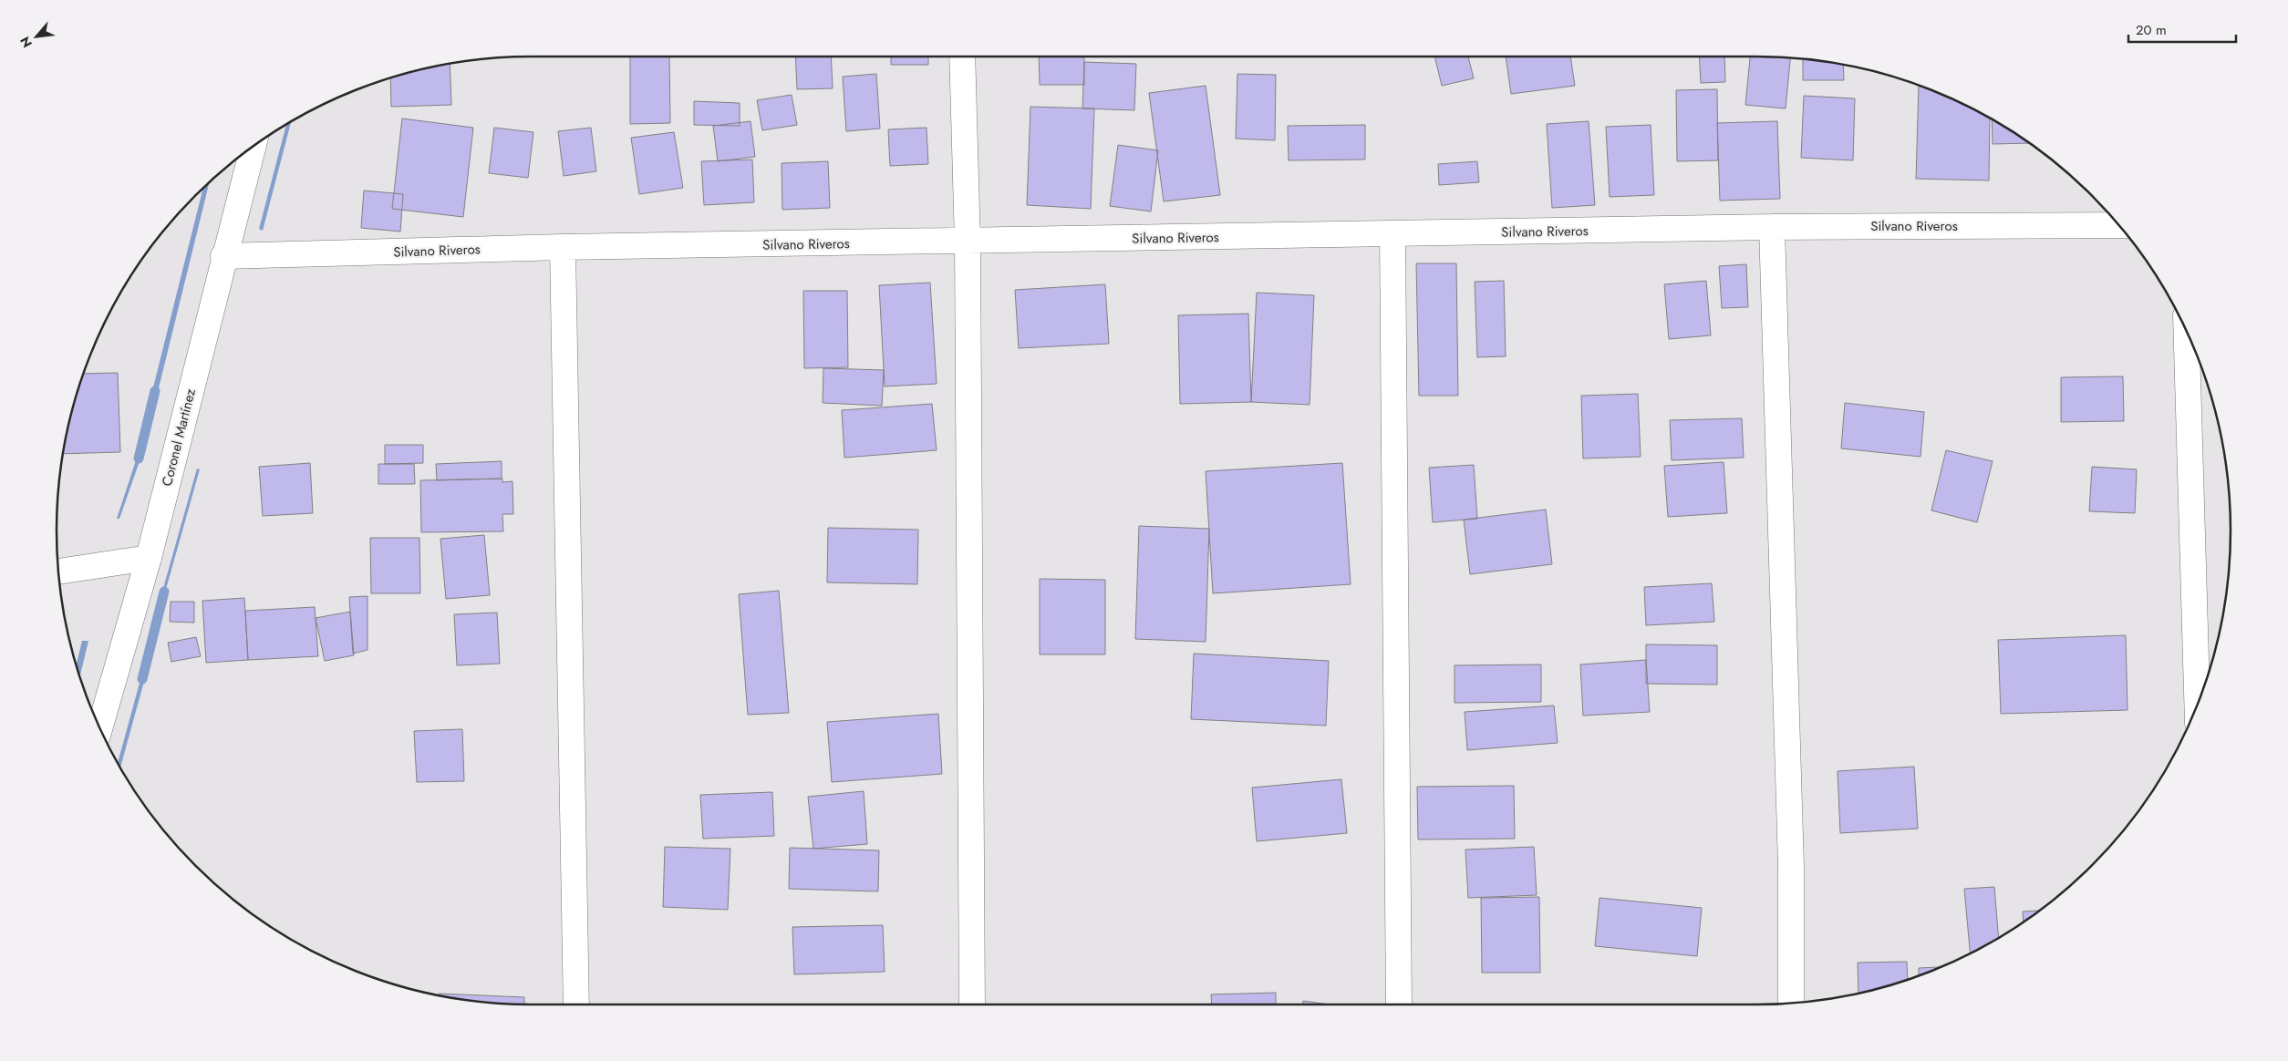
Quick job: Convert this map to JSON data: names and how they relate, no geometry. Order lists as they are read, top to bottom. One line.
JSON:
{"streets":{"street":["Silvano Riveros","Coronel Martínez"]},"crossings":[["Silvano Riveros","Coronel Martínez"]],"scale_bar":"20 m","north":"bottom left"}
